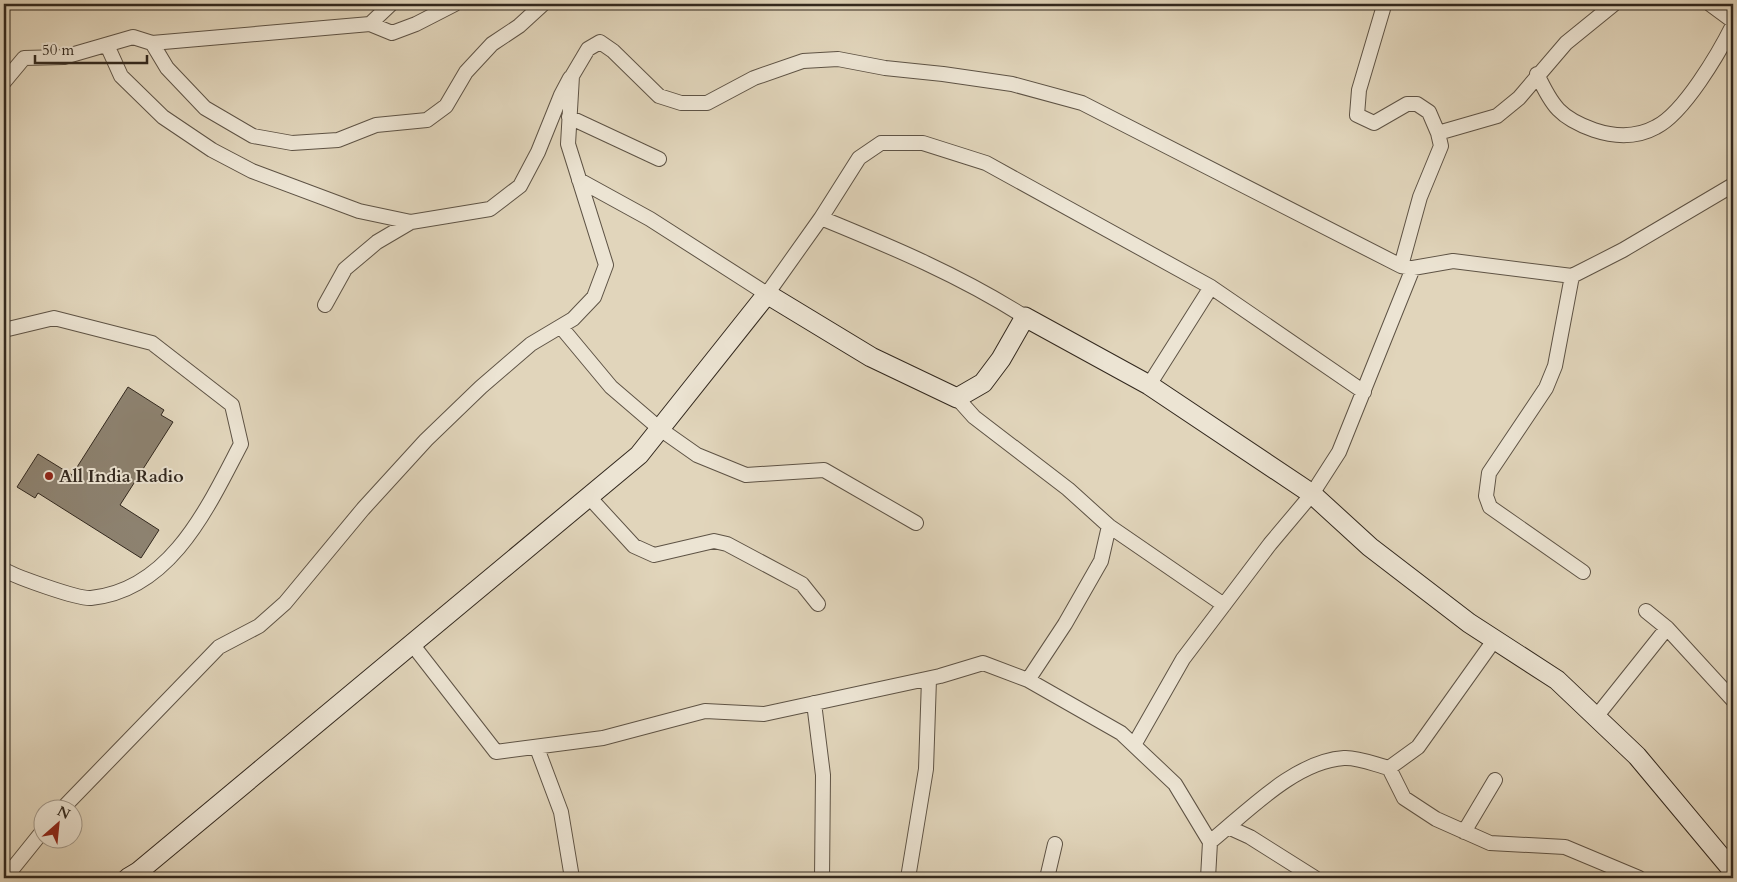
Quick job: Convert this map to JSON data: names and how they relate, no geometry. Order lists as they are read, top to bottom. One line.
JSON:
{"places":["All India Radio"],"scale_bar":"50 m","north":"top right"}
